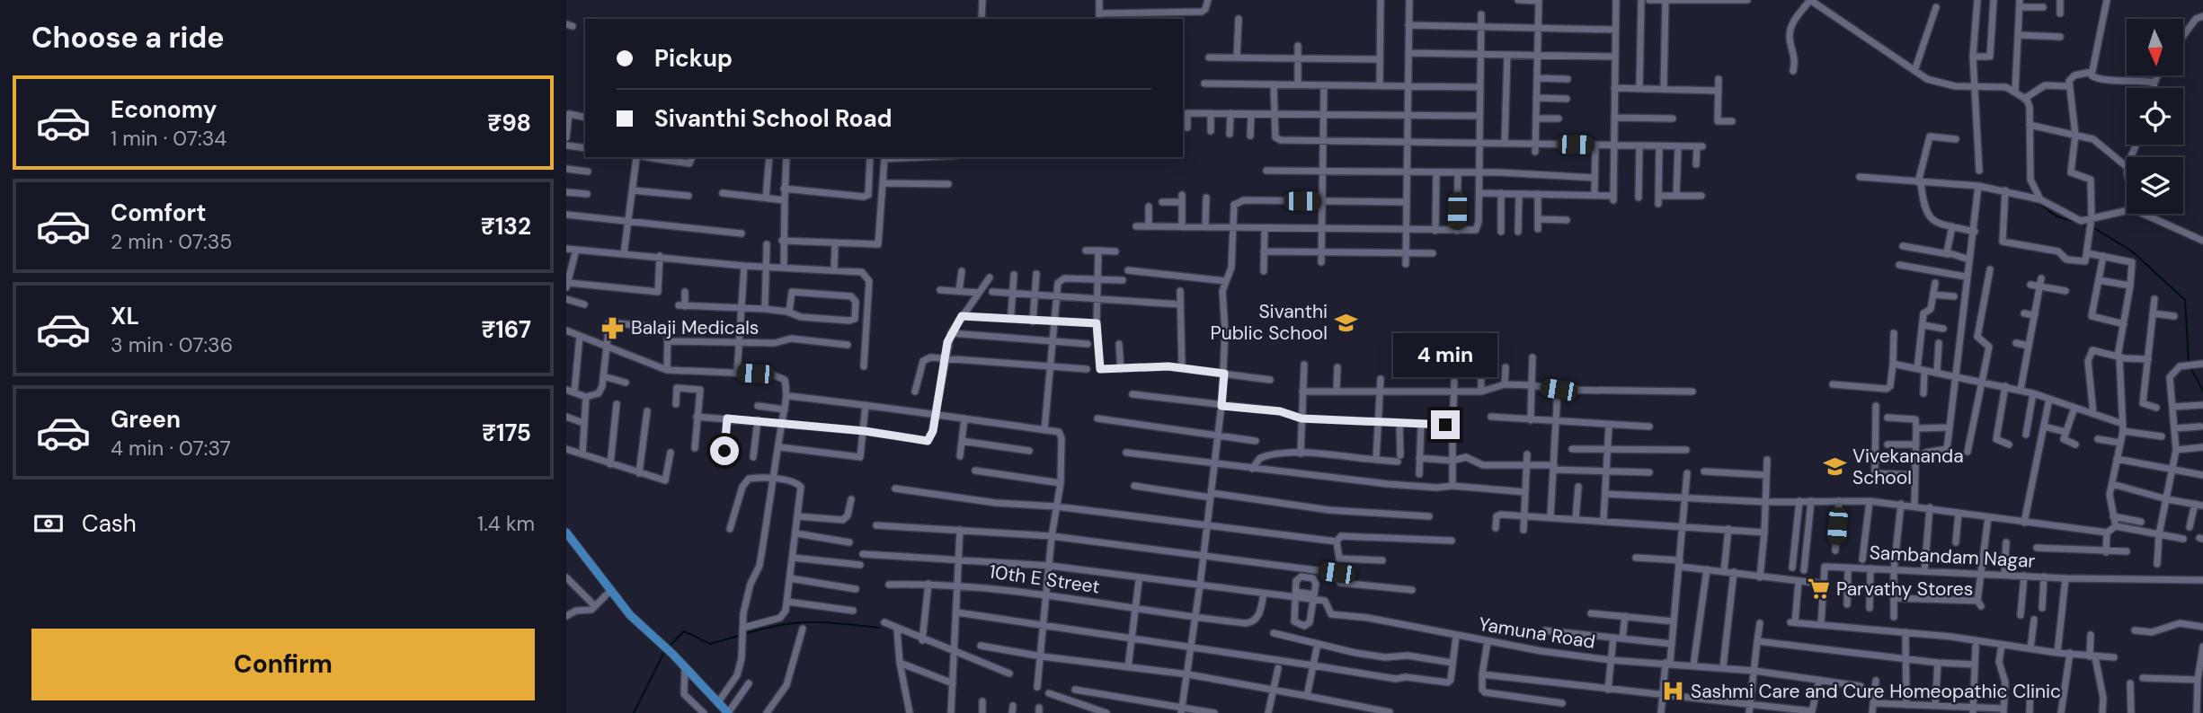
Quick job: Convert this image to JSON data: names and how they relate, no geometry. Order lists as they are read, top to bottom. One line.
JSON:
{"streets":{"street":["Sambandam Nagar","10th E Street","Yamuna Road"]},"places":{"school or university":["Sivanthi Public School","Vivekananda School"],"pharmacy":["Balaji Medicals"],"supermarket":["Parvathy Stores"],"hospital":["Sashmi Care and Cure Homeopathic Clinic"]},"north":"bottom","page":{"heading":"Choose a ride","banner":["Pickup","Sivanthi School Road"],"list":[{"name":"Economy","note":"1 min · 07:34","value":"₹98"},{"name":"Comfort","note":"2 min · 07:35","value":"₹132"},{"name":"XL","note":"3 min · 07:36","value":"₹167"},{"name":"Green","note":"4 min · 07:37","value":"₹175"}],"bubble":"4 min","pay":["Cash","1.4 km"],"buttons":"Confirm"}}
